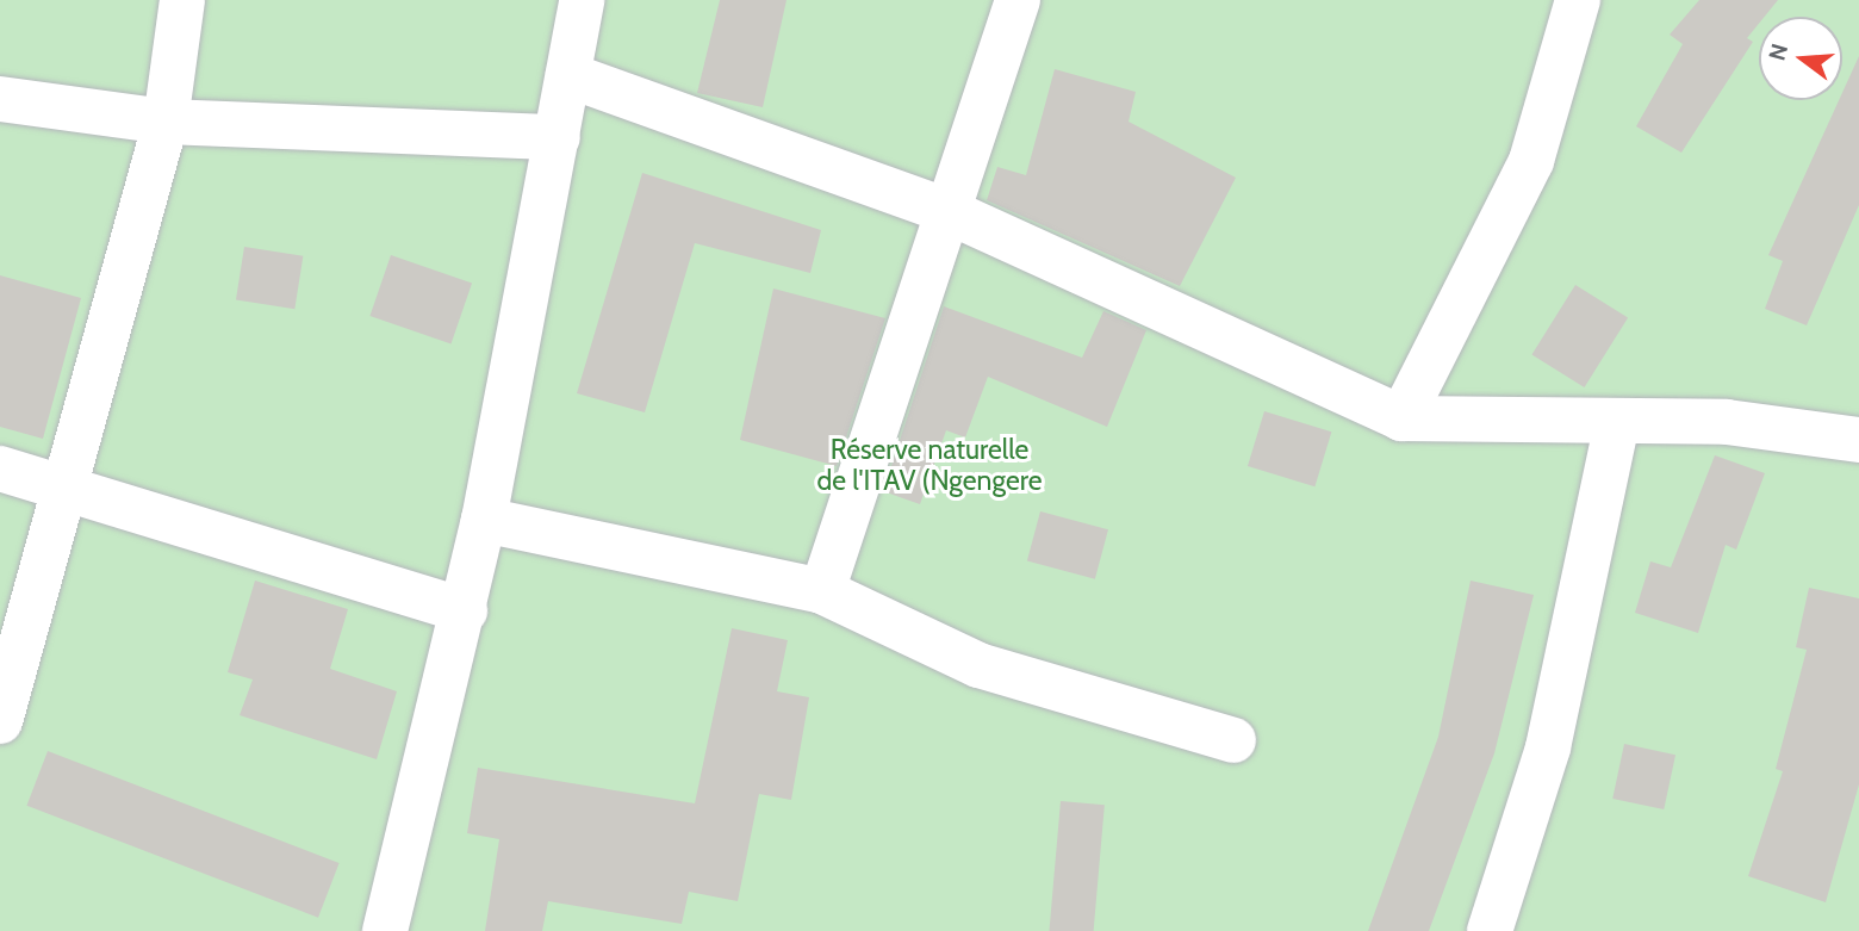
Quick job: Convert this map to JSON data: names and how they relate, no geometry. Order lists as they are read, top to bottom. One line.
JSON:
{"parks":["Réserve naturelle de l'ITAV (Ngengere"],"north":"left"}
